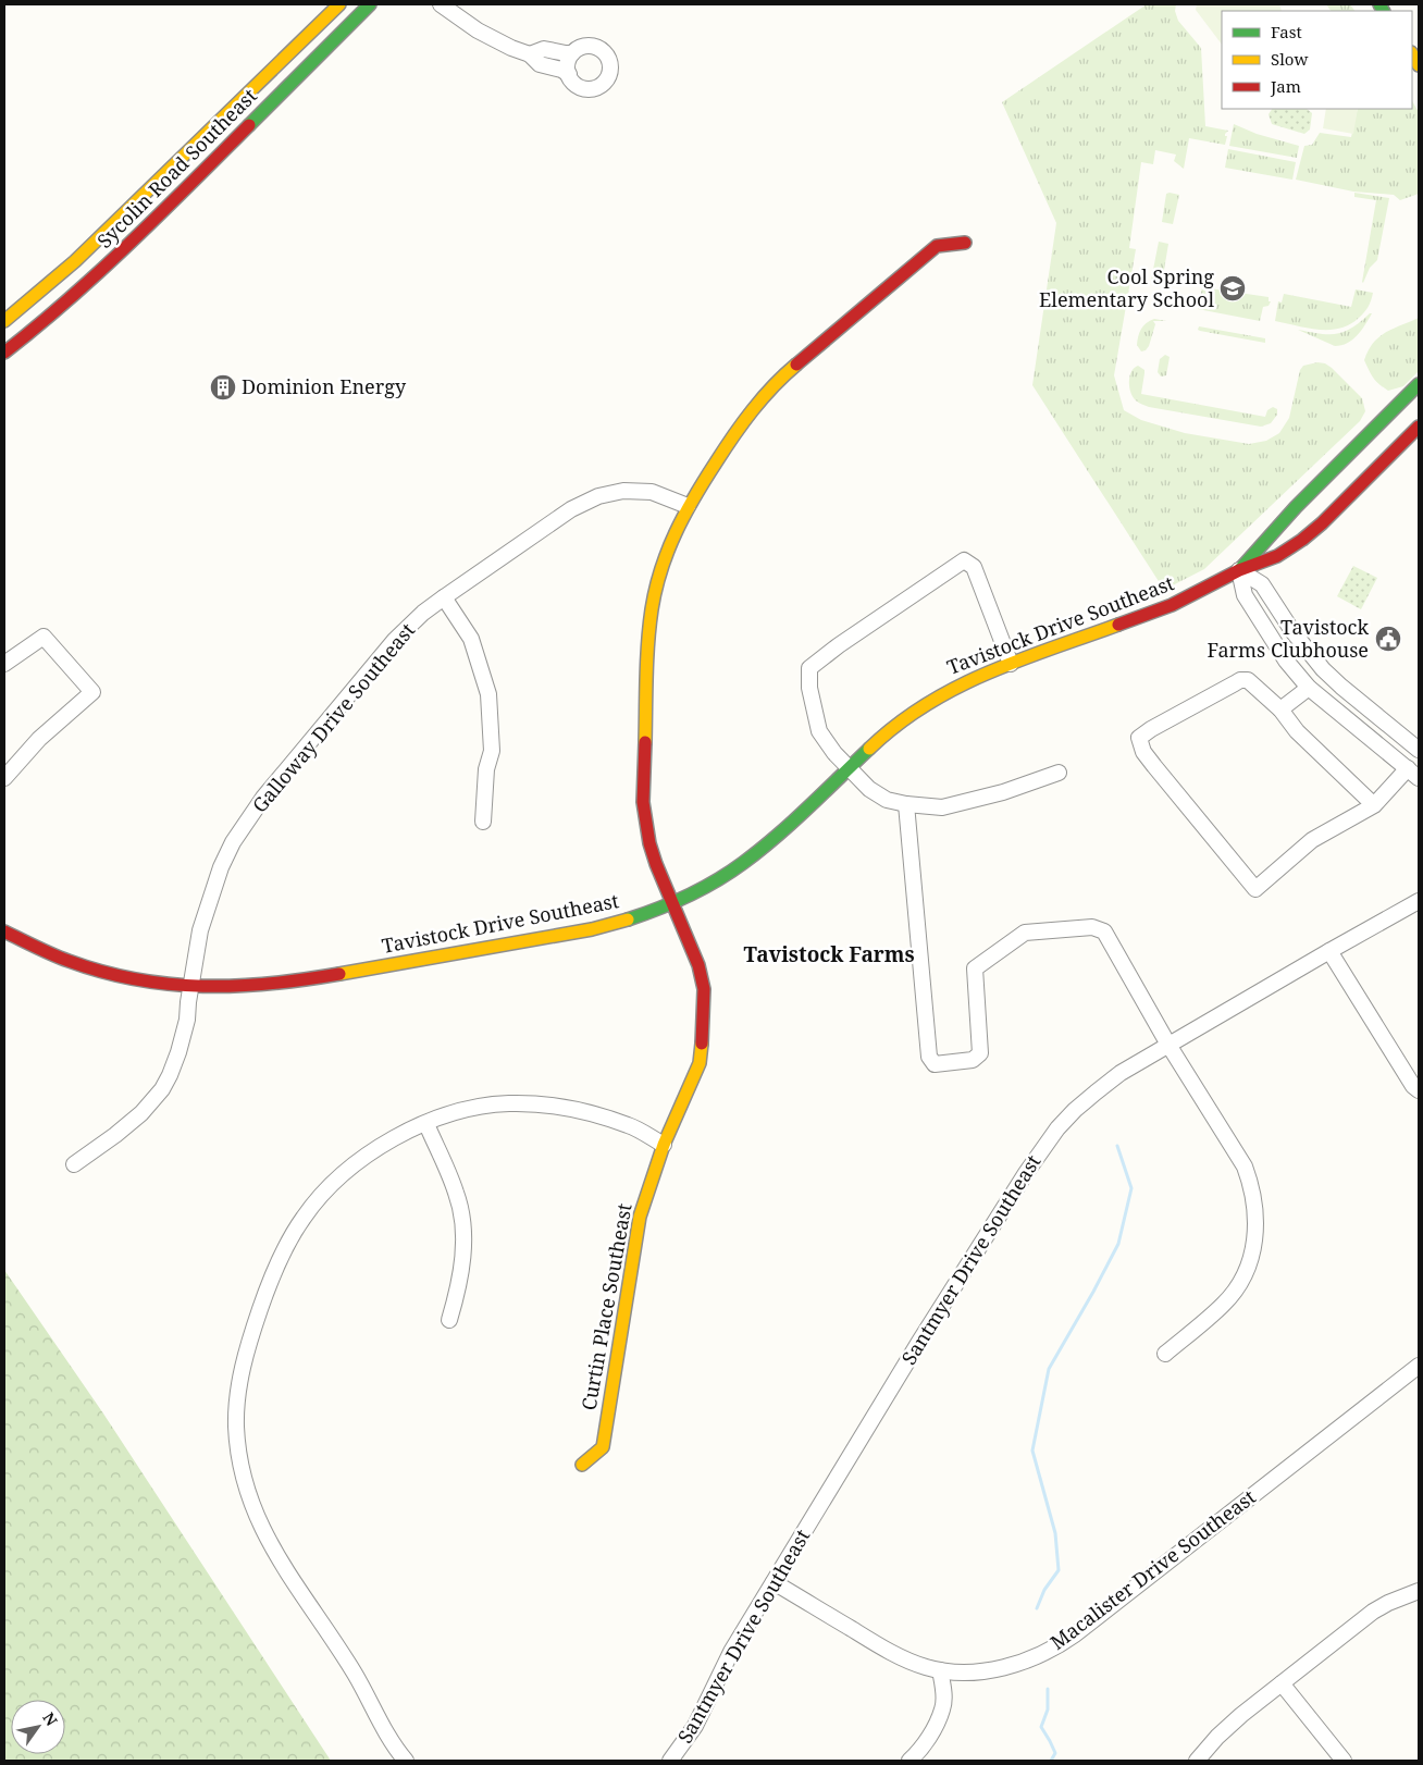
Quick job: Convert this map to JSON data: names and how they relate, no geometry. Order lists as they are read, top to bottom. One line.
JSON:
{"streets":{"street":["Sycolin Road Southeast","Tavistock Drive Southeast","Galloway Drive Southeast","Santmyer Drive Southeast","Curtin Place Southeast","Macalister Drive Southeast"]},"crossings":[["Tavistock Drive Southeast","Galloway Drive Southeast"],["Tavistock Drive Southeast","Curtin Place Southeast"],["Galloway Drive Southeast","Curtin Place Southeast"],["Santmyer Drive Southeast","Macalister Drive Southeast"]],"districts":["Tavistock Farms"],"places":{"school or university":["Cool Spring Elementary School"],"building":["Dominion Energy"],"public building":["Tavistock Farms Clubhouse"]},"legend":["Fast","Slow","Jam"],"north":"top right"}
